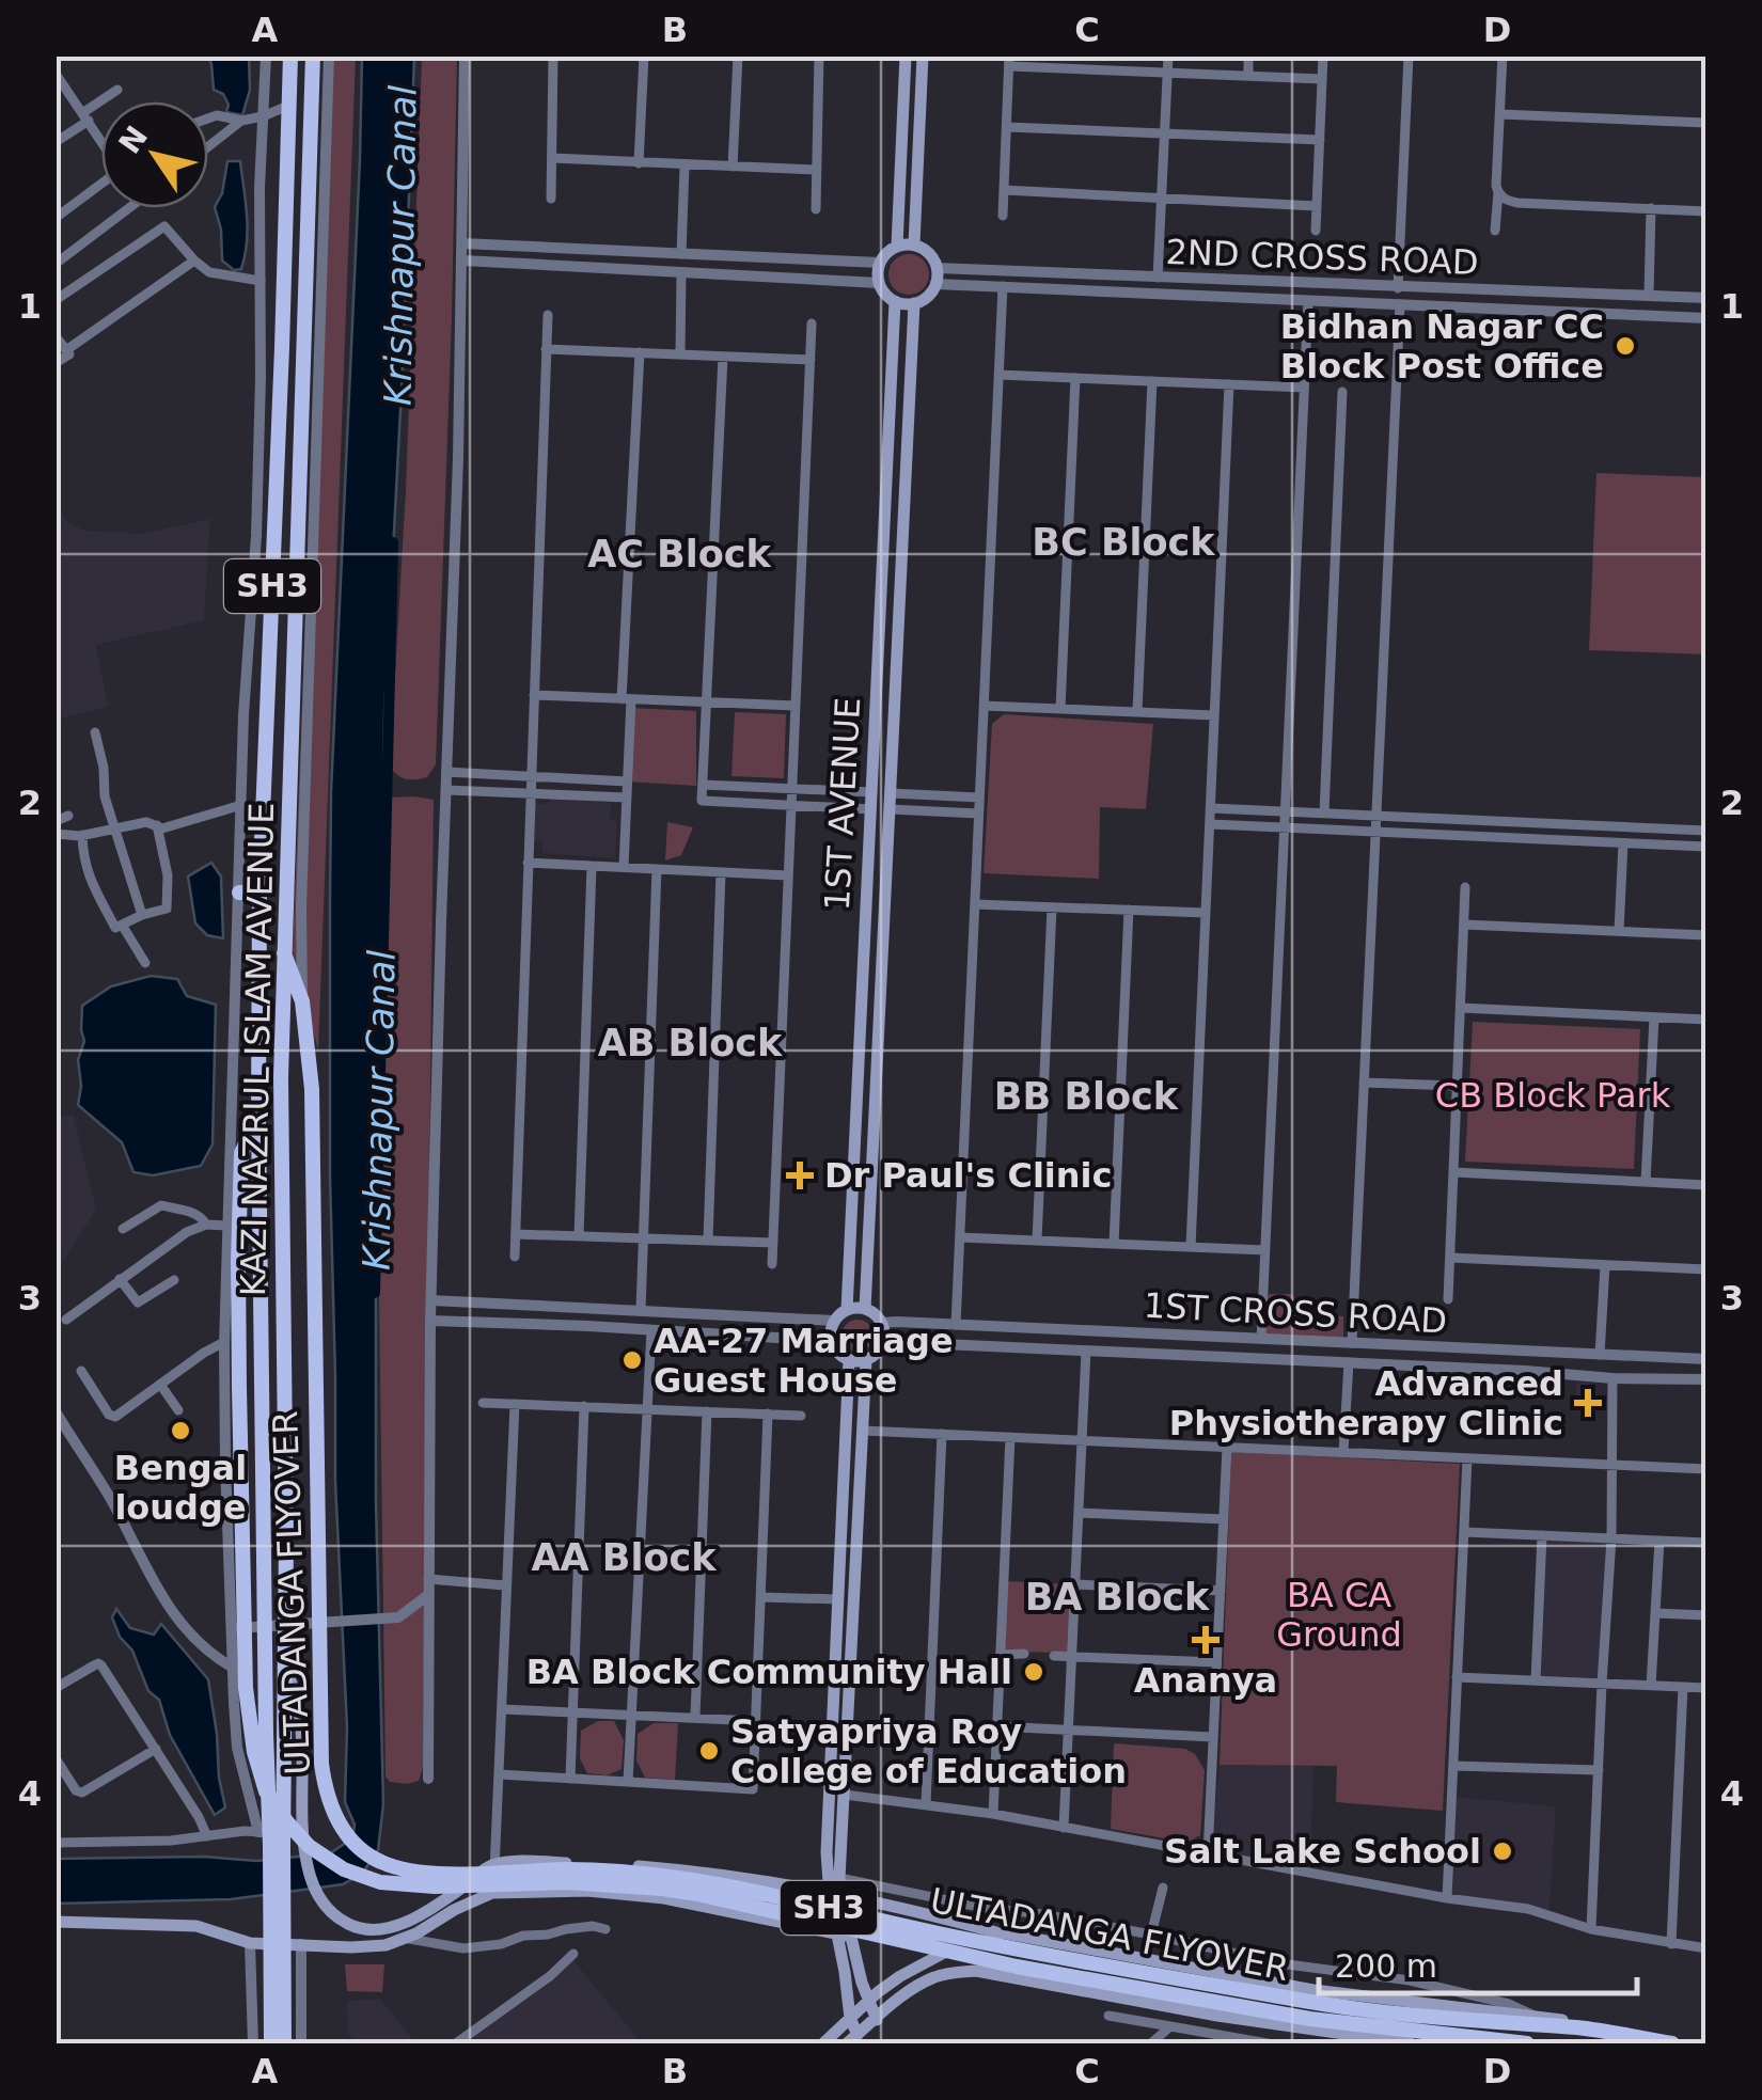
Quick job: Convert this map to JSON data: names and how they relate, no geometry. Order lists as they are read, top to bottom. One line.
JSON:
{"streets":{"main road":["SH3","1ST AVENUE","KAZI NAZRUL ISLAM AVENUE","ULTADANGA FLYOVER"],"street":["2ND CROSS ROAD","1ST CROSS ROAD"]},"crossings":[["2ND CROSS ROAD","1ST AVENUE"],["SH3","ULTADANGA FLYOVER"],["1ST AVENUE","1ST CROSS ROAD"],["KAZI NAZRUL ISLAM AVENUE","ULTADANGA FLYOVER"]],"districts":["BC Block","AC Block","AB Block","BB Block","AA Block","BA Block"],"water":["Krishnapur Canal"],"parks":["CB Block Park","BA CA Ground"],"places":{"other":["Bidhan Nagar CC Block Post Office","AA-27 Marriage Guest House","Bengal loudge","BA Block Community Hall","Satyapriya Roy College of Education","Salt Lake School"],"health":["Dr Paul's Clinic","Advanced Physiotherapy Clinic","Ananya"]},"scale_bar":"200 m","north":"top left","grid":{"columns":["A","B","C","D"],"rows":["1","2","3","4"]}}
